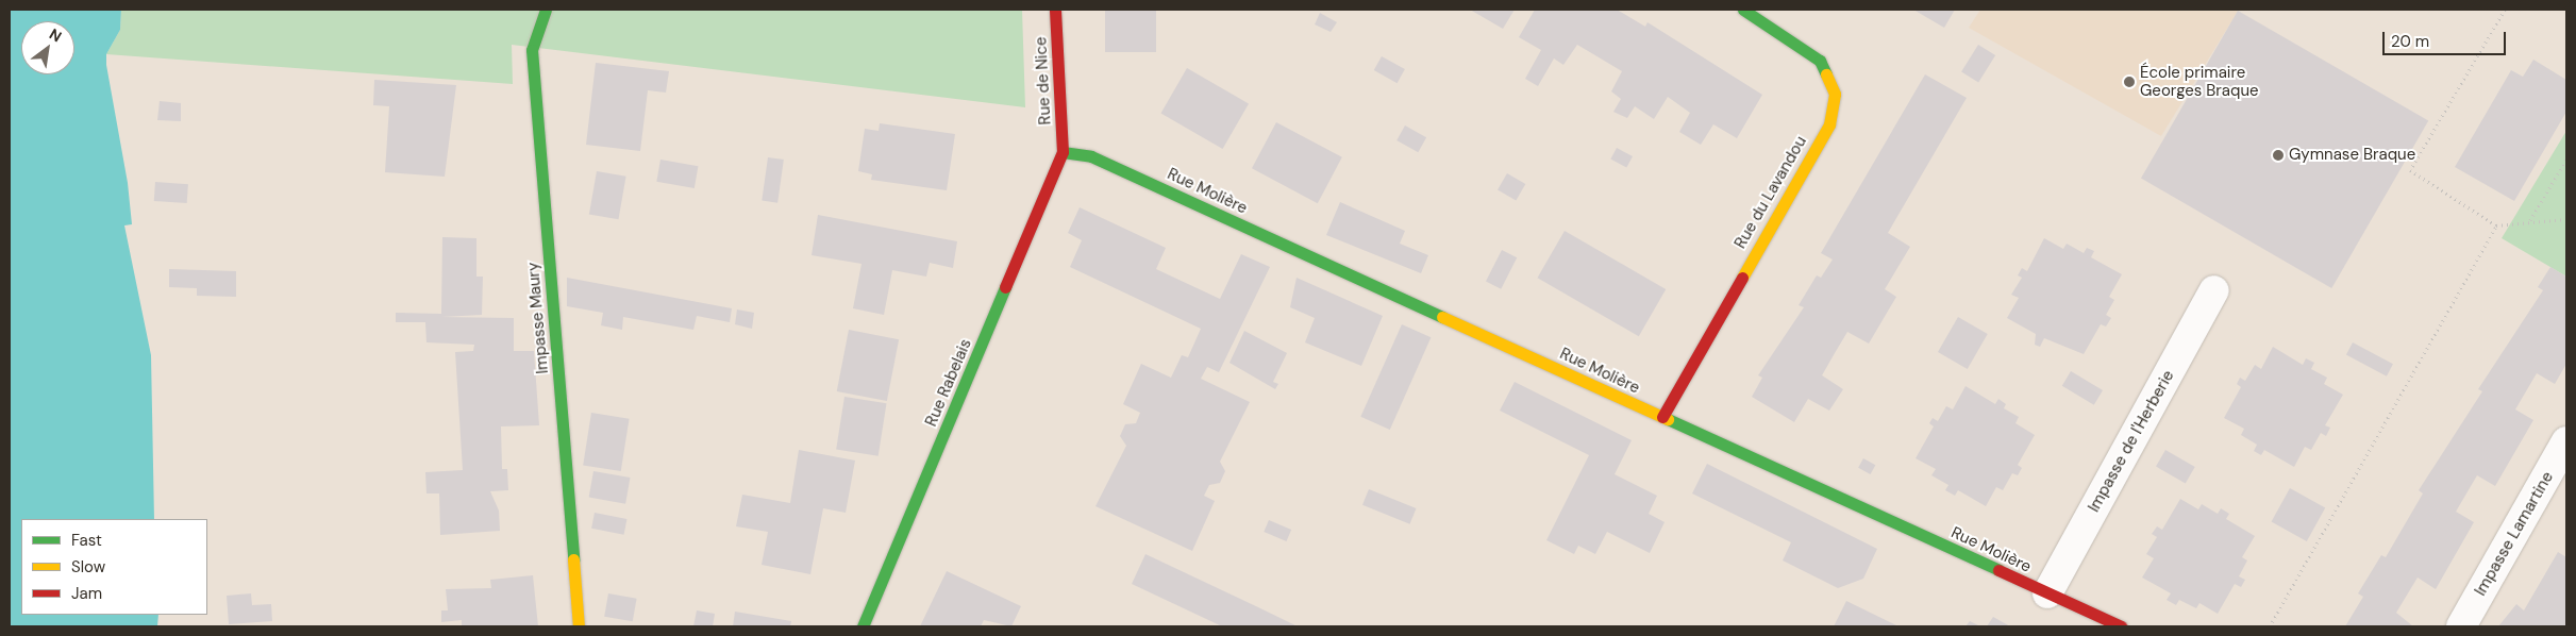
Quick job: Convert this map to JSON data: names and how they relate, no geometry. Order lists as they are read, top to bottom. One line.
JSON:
{"streets":{"street":["Rue de Nice","Rue Molière","Rue du Lavandou","Impasse Maury","Rue Rabelais","Impasse de l'Herberie","Impasse Lamartine"]},"crossings":[["Rue de Nice","Rue Molière"],["Rue de Nice","Rue Rabelais"],["Rue Molière","Rue du Lavandou"],["Rue Molière","Rue Rabelais"],["Rue Molière","Impasse de l'Herberie"]],"places":["École primaire Georges Braque","Gymnase Braque"],"legend":["Fast","Slow","Jam"],"scale_bar":"20 m","north":"top right"}
